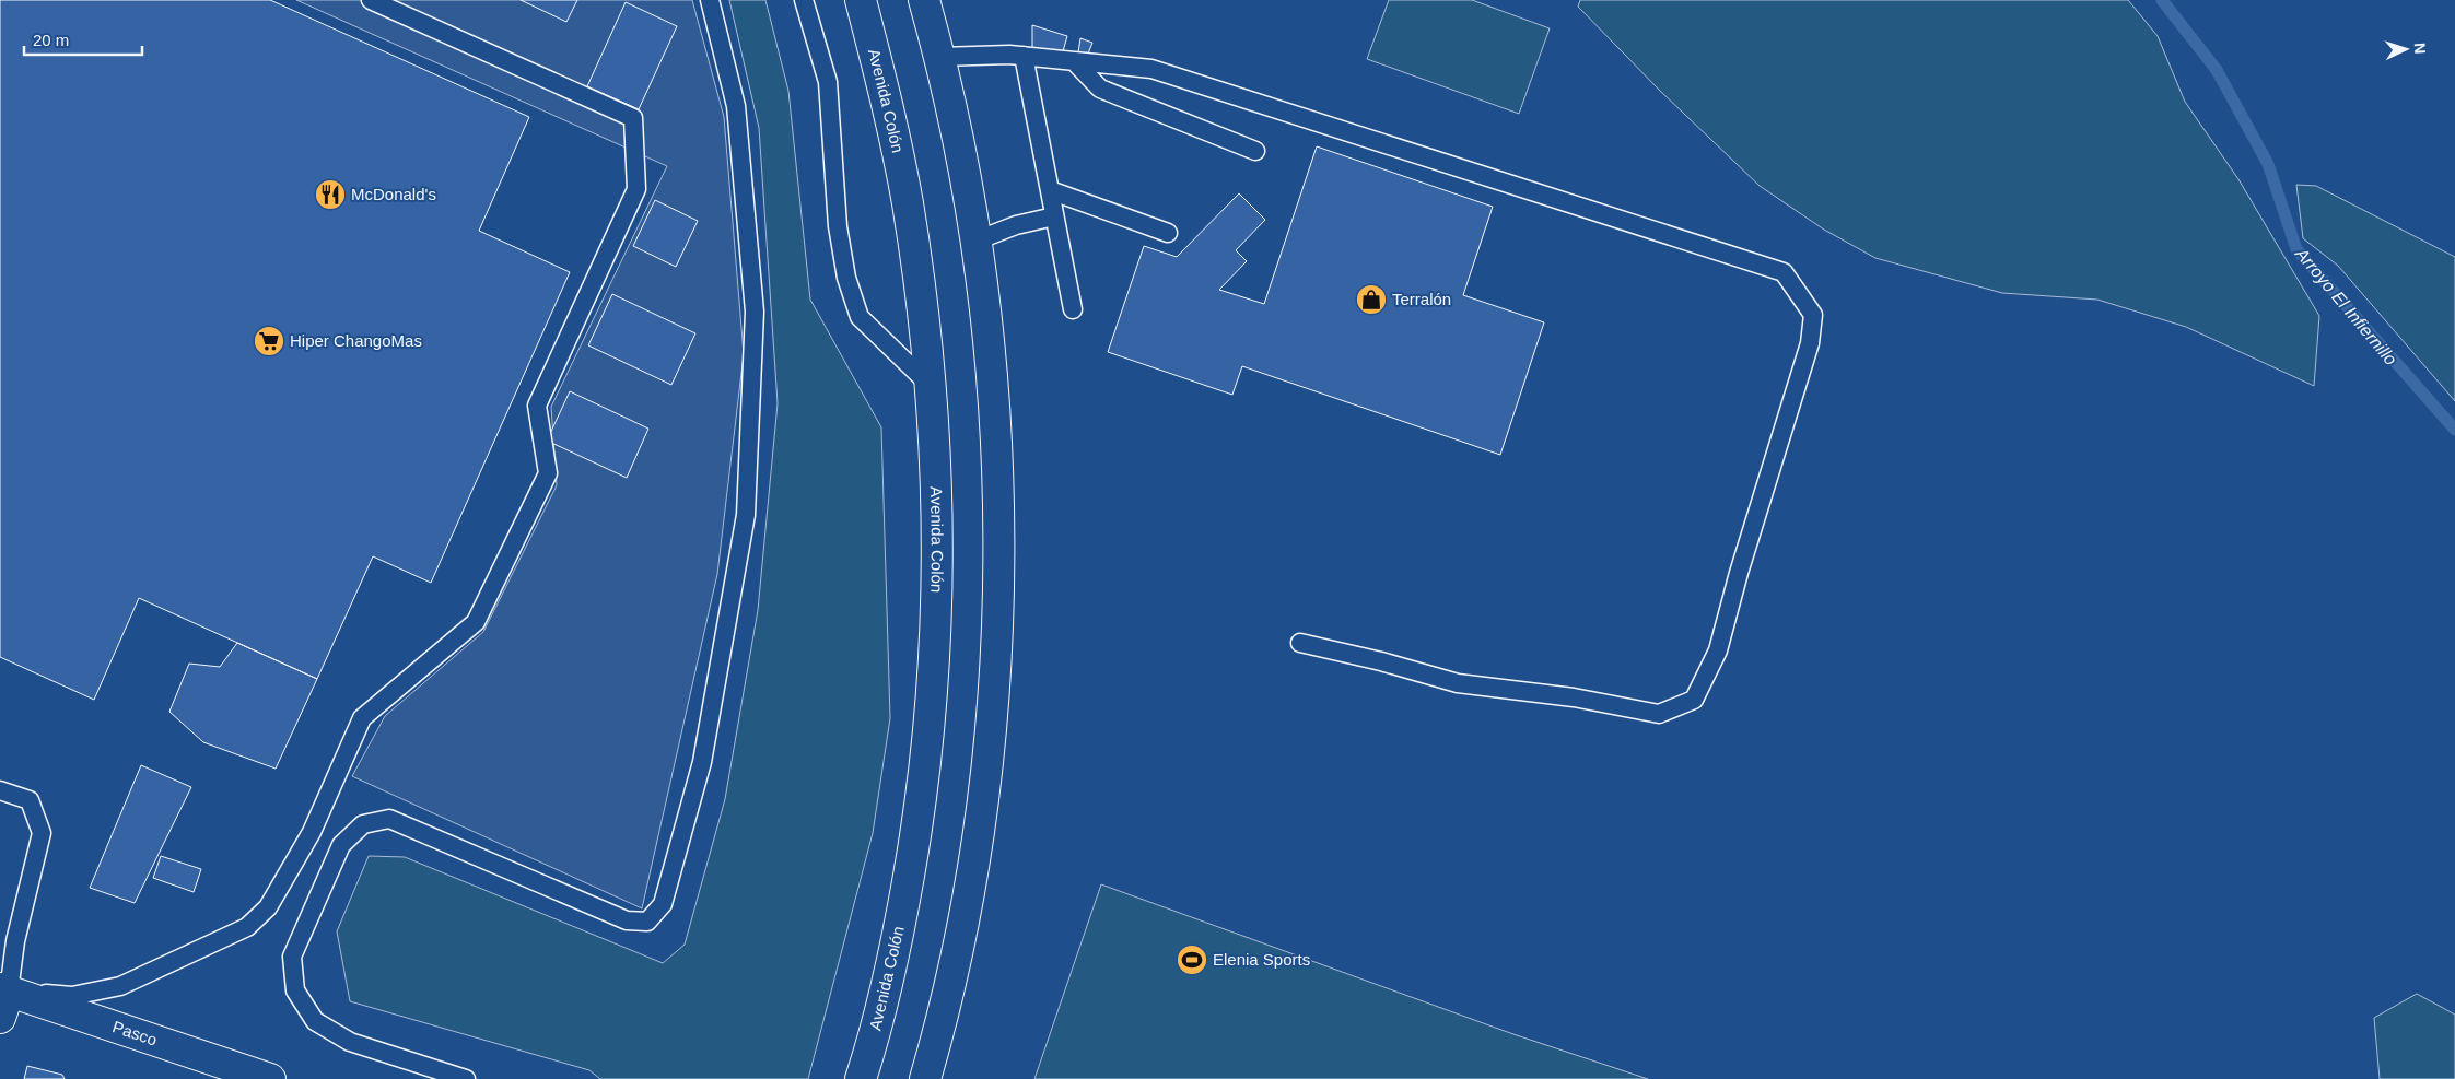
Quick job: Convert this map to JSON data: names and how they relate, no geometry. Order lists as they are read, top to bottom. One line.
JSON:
{"streets":{"main road":["Avenida Colón","Pasco"]},"water":["Arroyo El Infiernillo"],"places":{"restaurant":["McDonald's"],"shop":["Terralón"],"supermarket":["Hiper ChangoMas"],"sports":["Elenia Sports"]},"scale_bar":"20 m","north":"right"}
